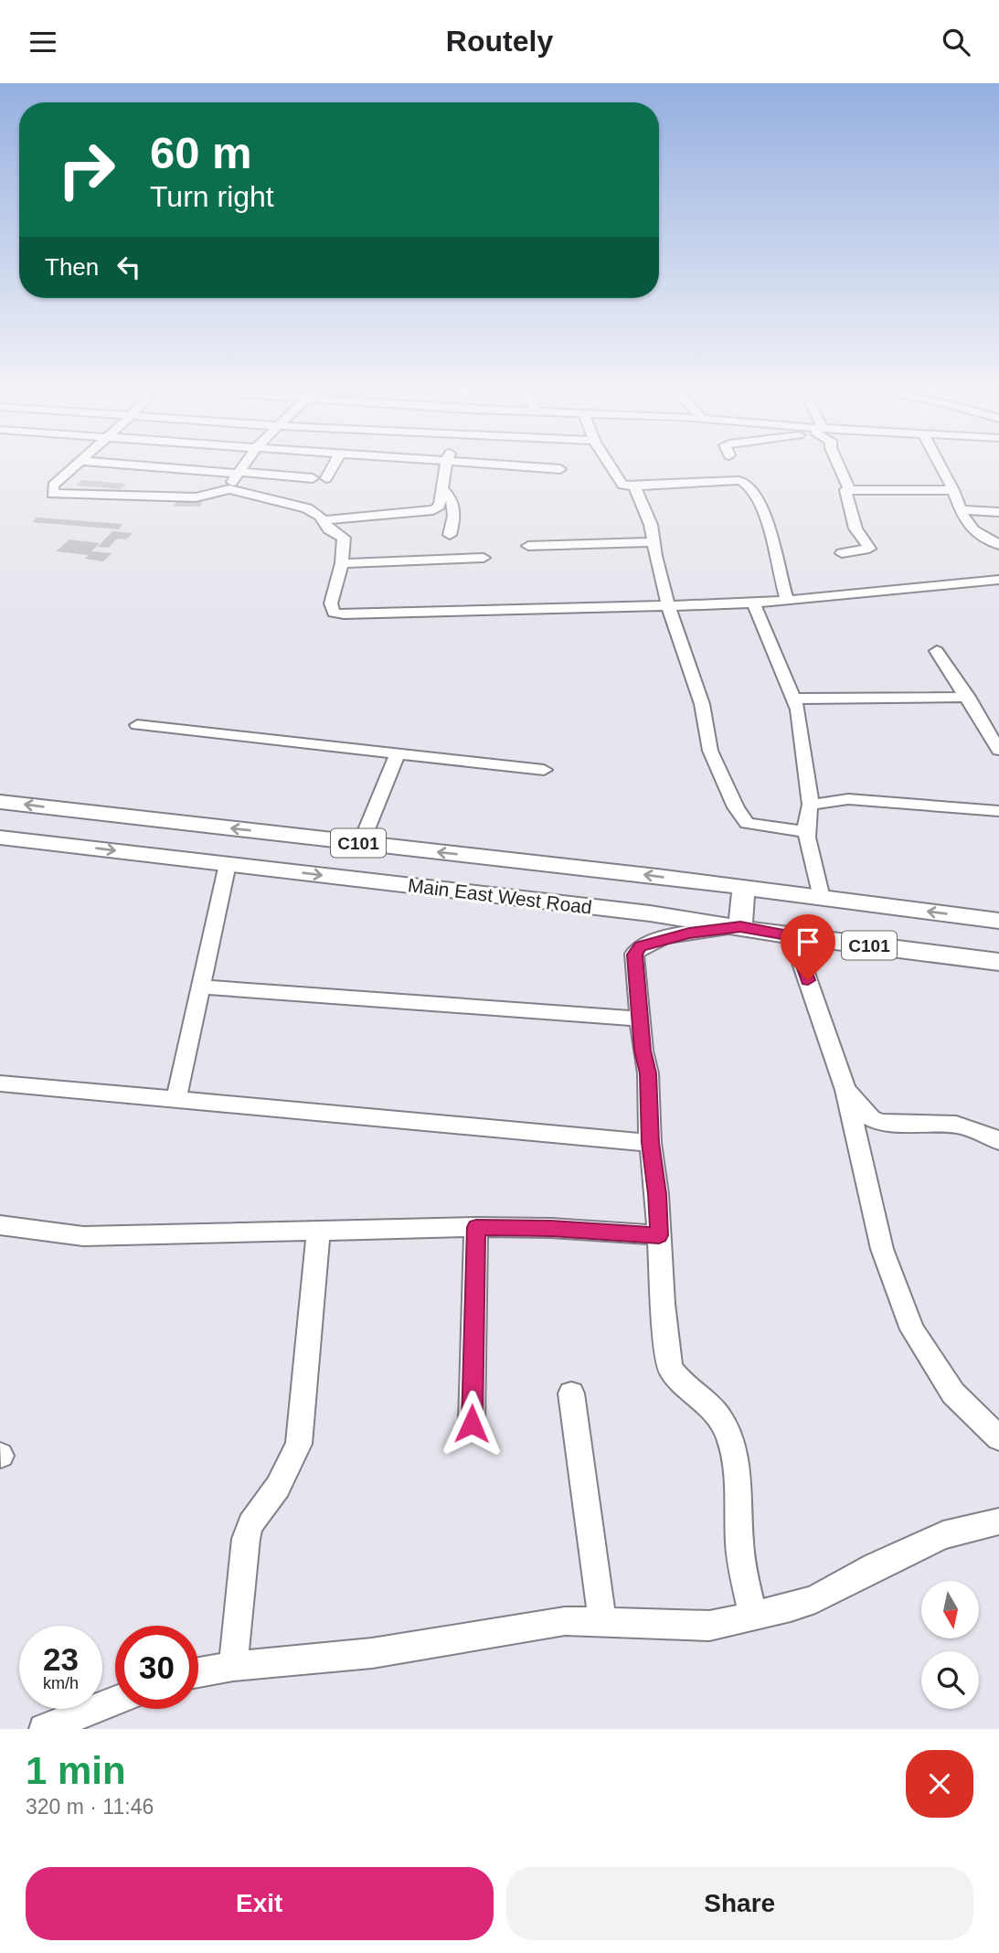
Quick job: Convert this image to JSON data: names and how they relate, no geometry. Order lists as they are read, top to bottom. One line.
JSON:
{"streets":{"main road":["C101","Main East West Road"]},"north":"bottom","page":{"header":"Routely","turn":["60 m","Turn right"],"then":"Then","speed":"23 km/h","limit":"30","heading":["1 min","320 m · 11:46"],"buttons":["Exit","Share"]}}
